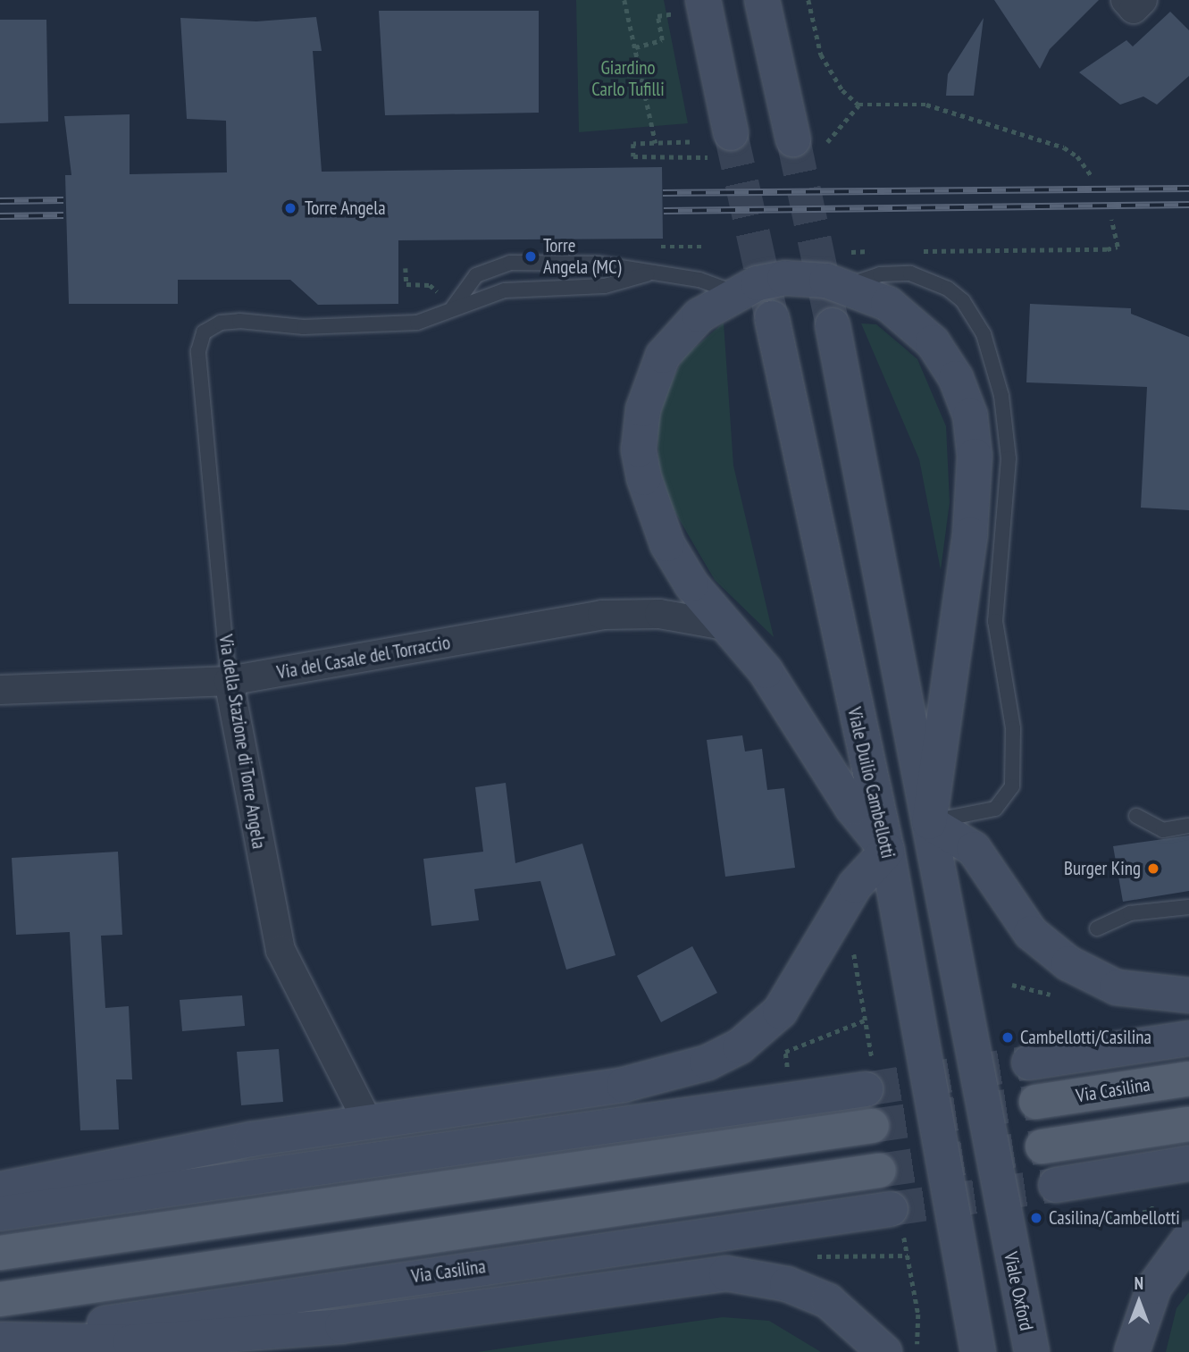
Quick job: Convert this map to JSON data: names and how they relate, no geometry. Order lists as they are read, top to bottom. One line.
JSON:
{"streets":{"main road":["Viale Duilio Cambellotti","Via Casilina","Viale Oxford"],"street":["Via del Casale del Torraccio","Via della Stazione di Torre Angela"]},"crossings":[["Via del Casale del Torraccio","Via della Stazione di Torre Angela"]],"parks":["Giardino Carlo Tufilli"],"places":["Torre Angela","Torre Angela (MC)","Burger King","Cambellotti/Casilina","Casilina/Cambellotti"],"north":"top"}
